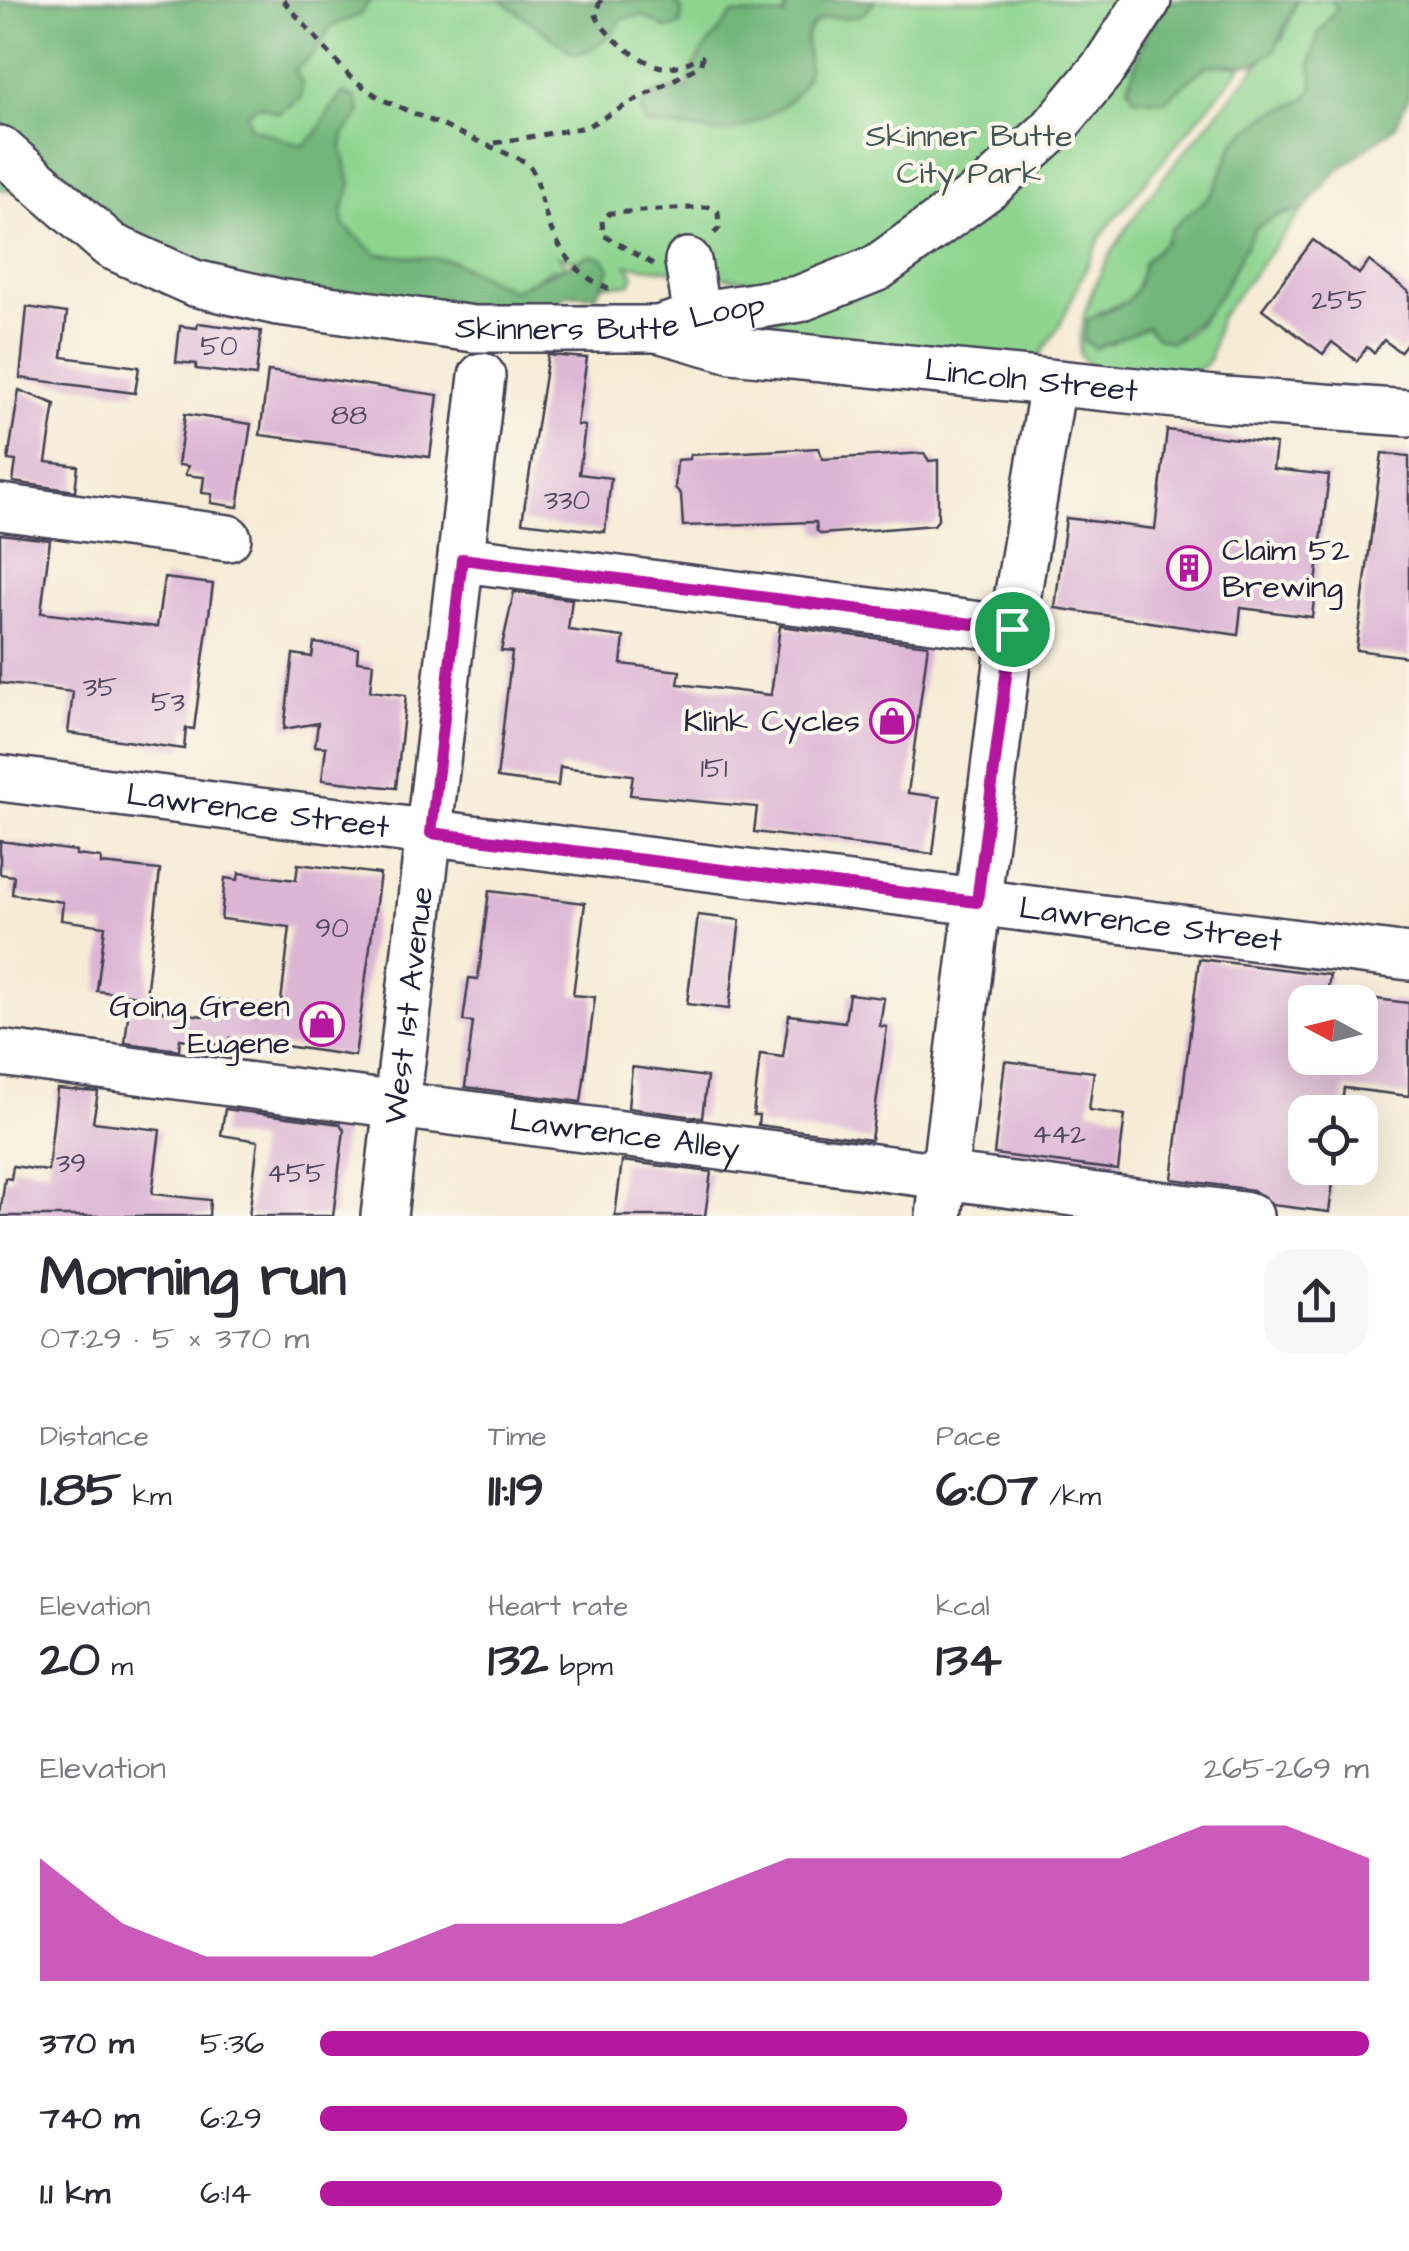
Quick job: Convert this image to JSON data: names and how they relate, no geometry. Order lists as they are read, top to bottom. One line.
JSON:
{"streets":{"street":["Skinners Butte Loop","Lincoln Street","Lawrence Street","West 1st Avenue","Lawrence Alley"]},"crossings":[["Skinners Butte Loop","Lincoln Street"],["Lawrence Street","West 1st Avenue"],["West 1st Avenue","Lawrence Alley"]],"parks":["Skinner Butte City Park"],"places":{"building":["Claim 52 Brewing"],"shop":["Klink Cycles","Going Green Eugene"]},"house_numbers":["255","50","88","330","35","53","151","90","442","39","455"],"north":"left","page":{"heading":["Morning run","07:29 · 5 × 370 m"],"stats":[["Distance","1.85 km"],["Time","11:19"],["Pace","6:07 /km"],["Elevation","20 m"],["Heart rate","132 bpm"],["kcal","134"]],"chart":["Elevation","265–269 m"],"list":[{"name":"370 m","note":"5:36"},{"name":"740 m","note":"6:29"},{"name":"1.1 km","note":"6:14"}]}}
